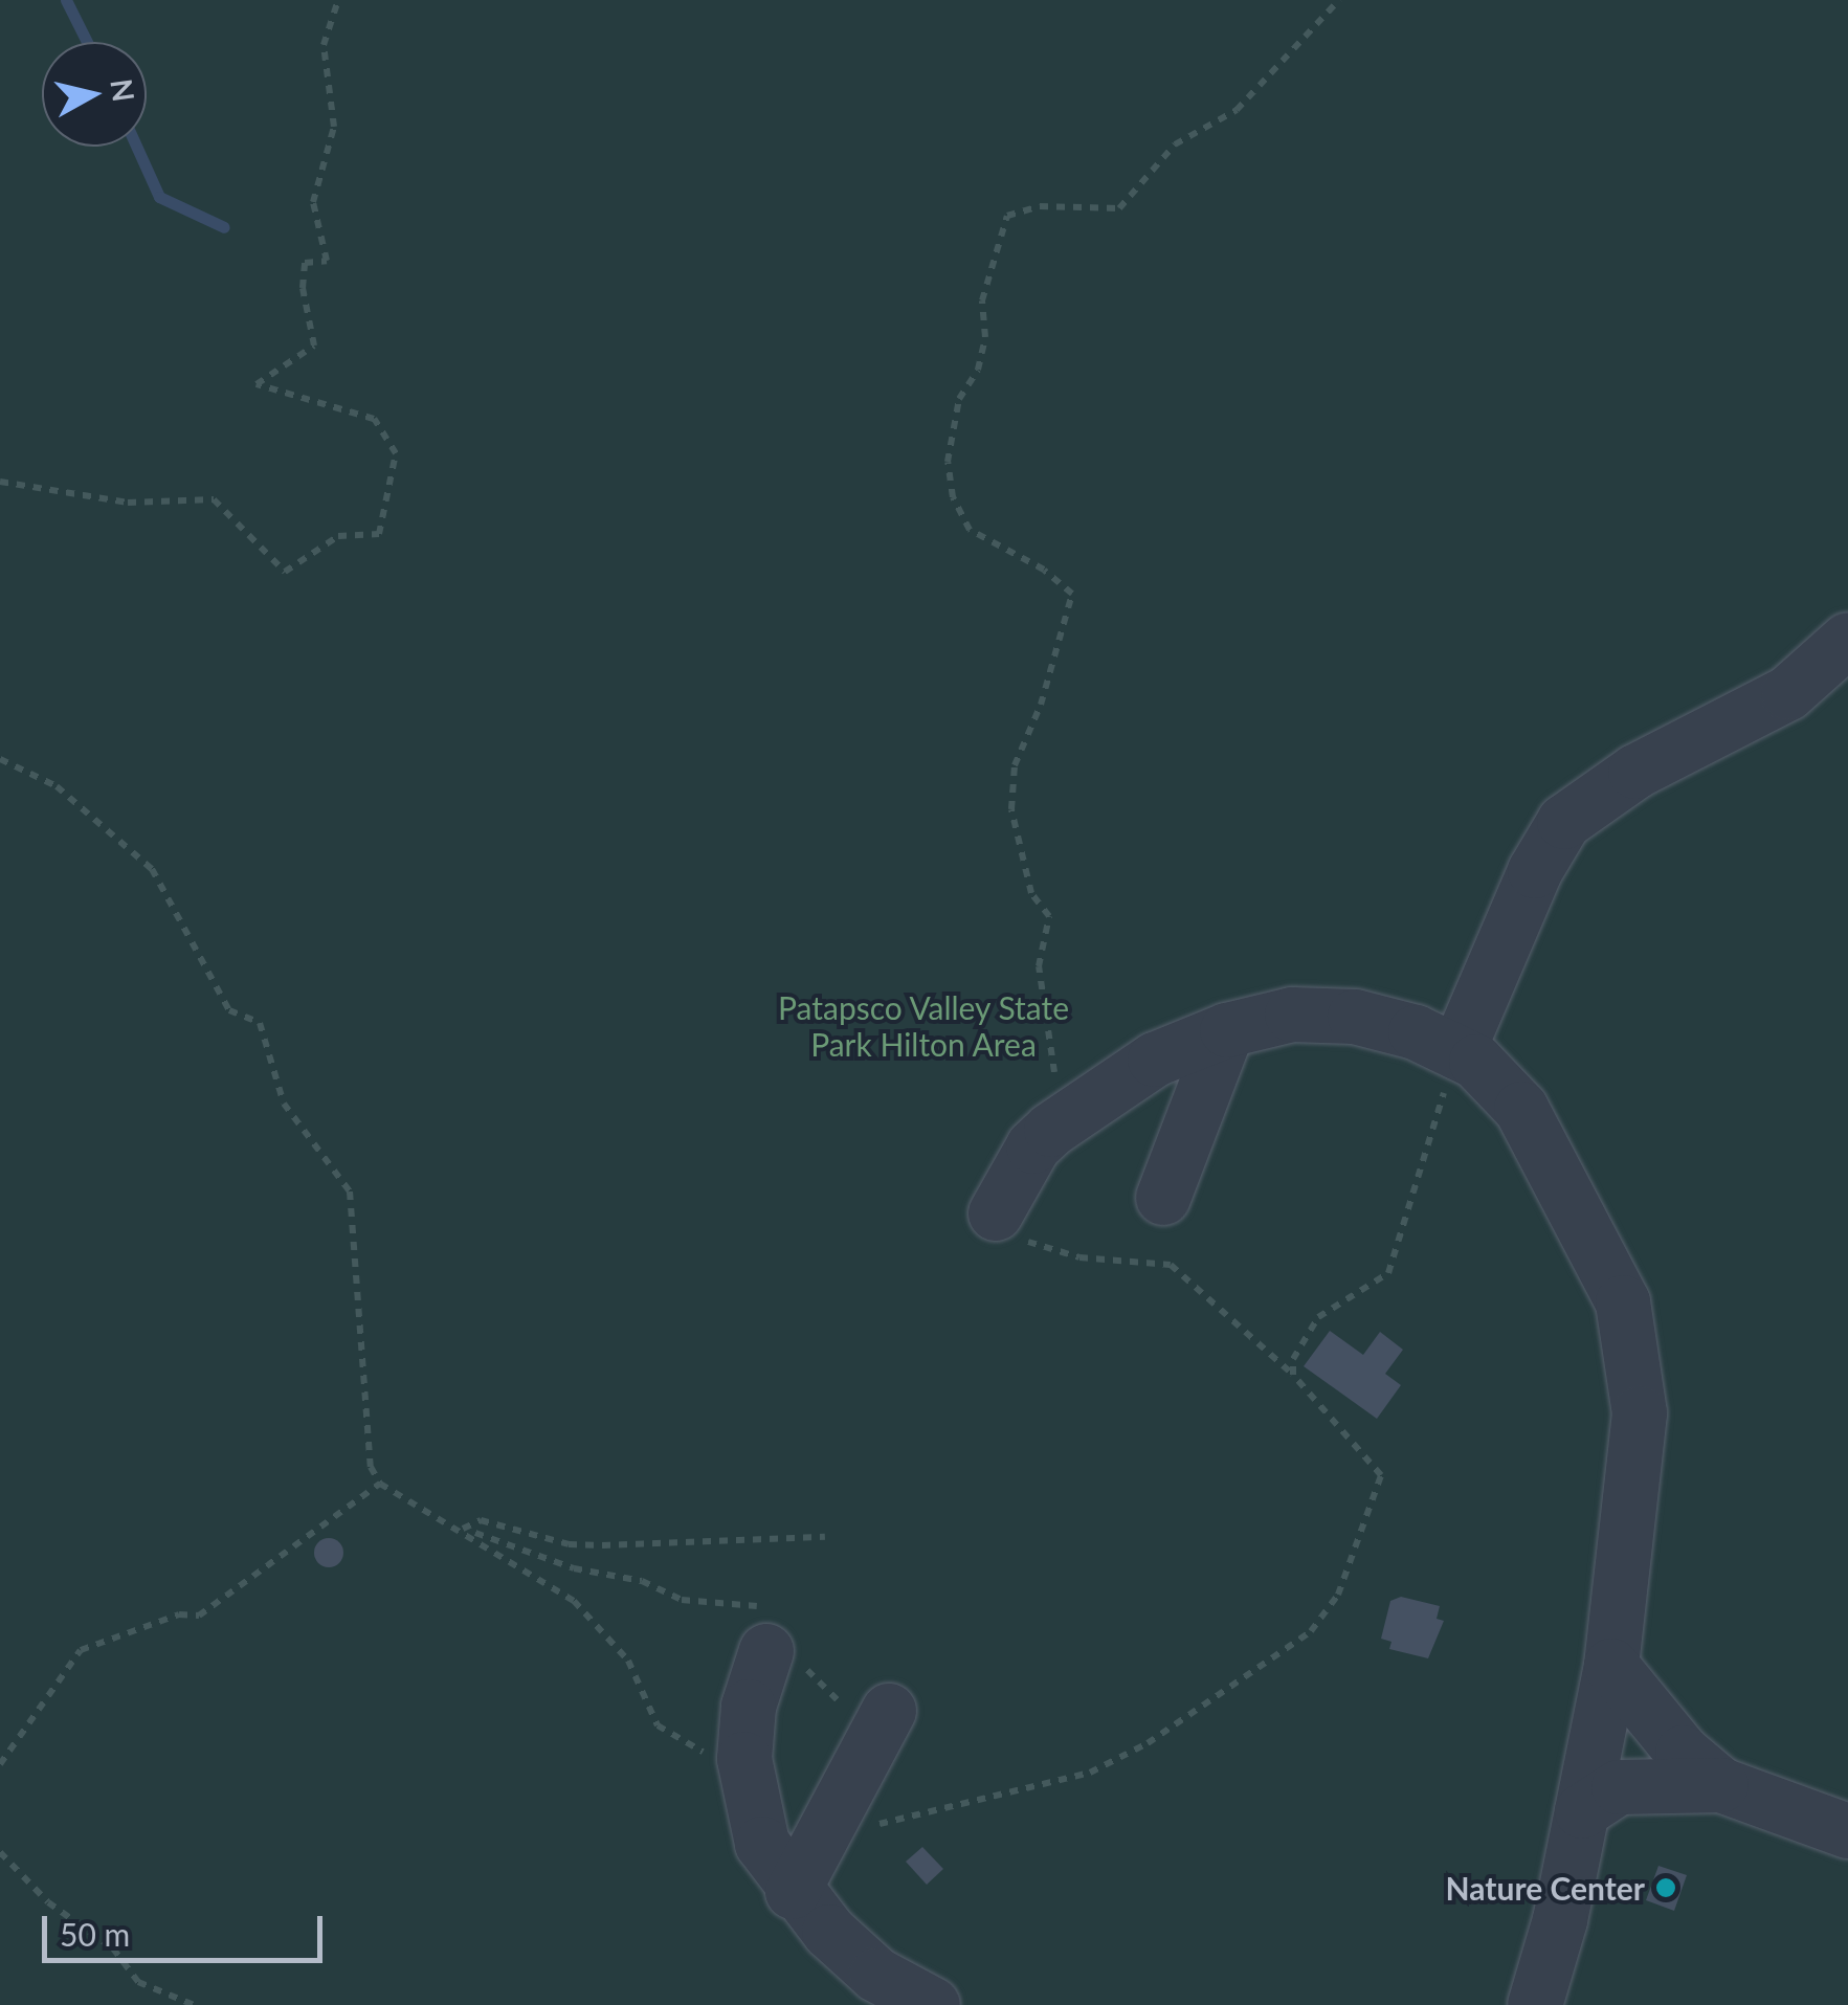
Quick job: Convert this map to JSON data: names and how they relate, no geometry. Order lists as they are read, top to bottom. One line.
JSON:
{"parks":["Patapsco Valley State Park Hilton Area"],"places":["Nature Center"],"scale_bar":"50 m","north":"right"}
